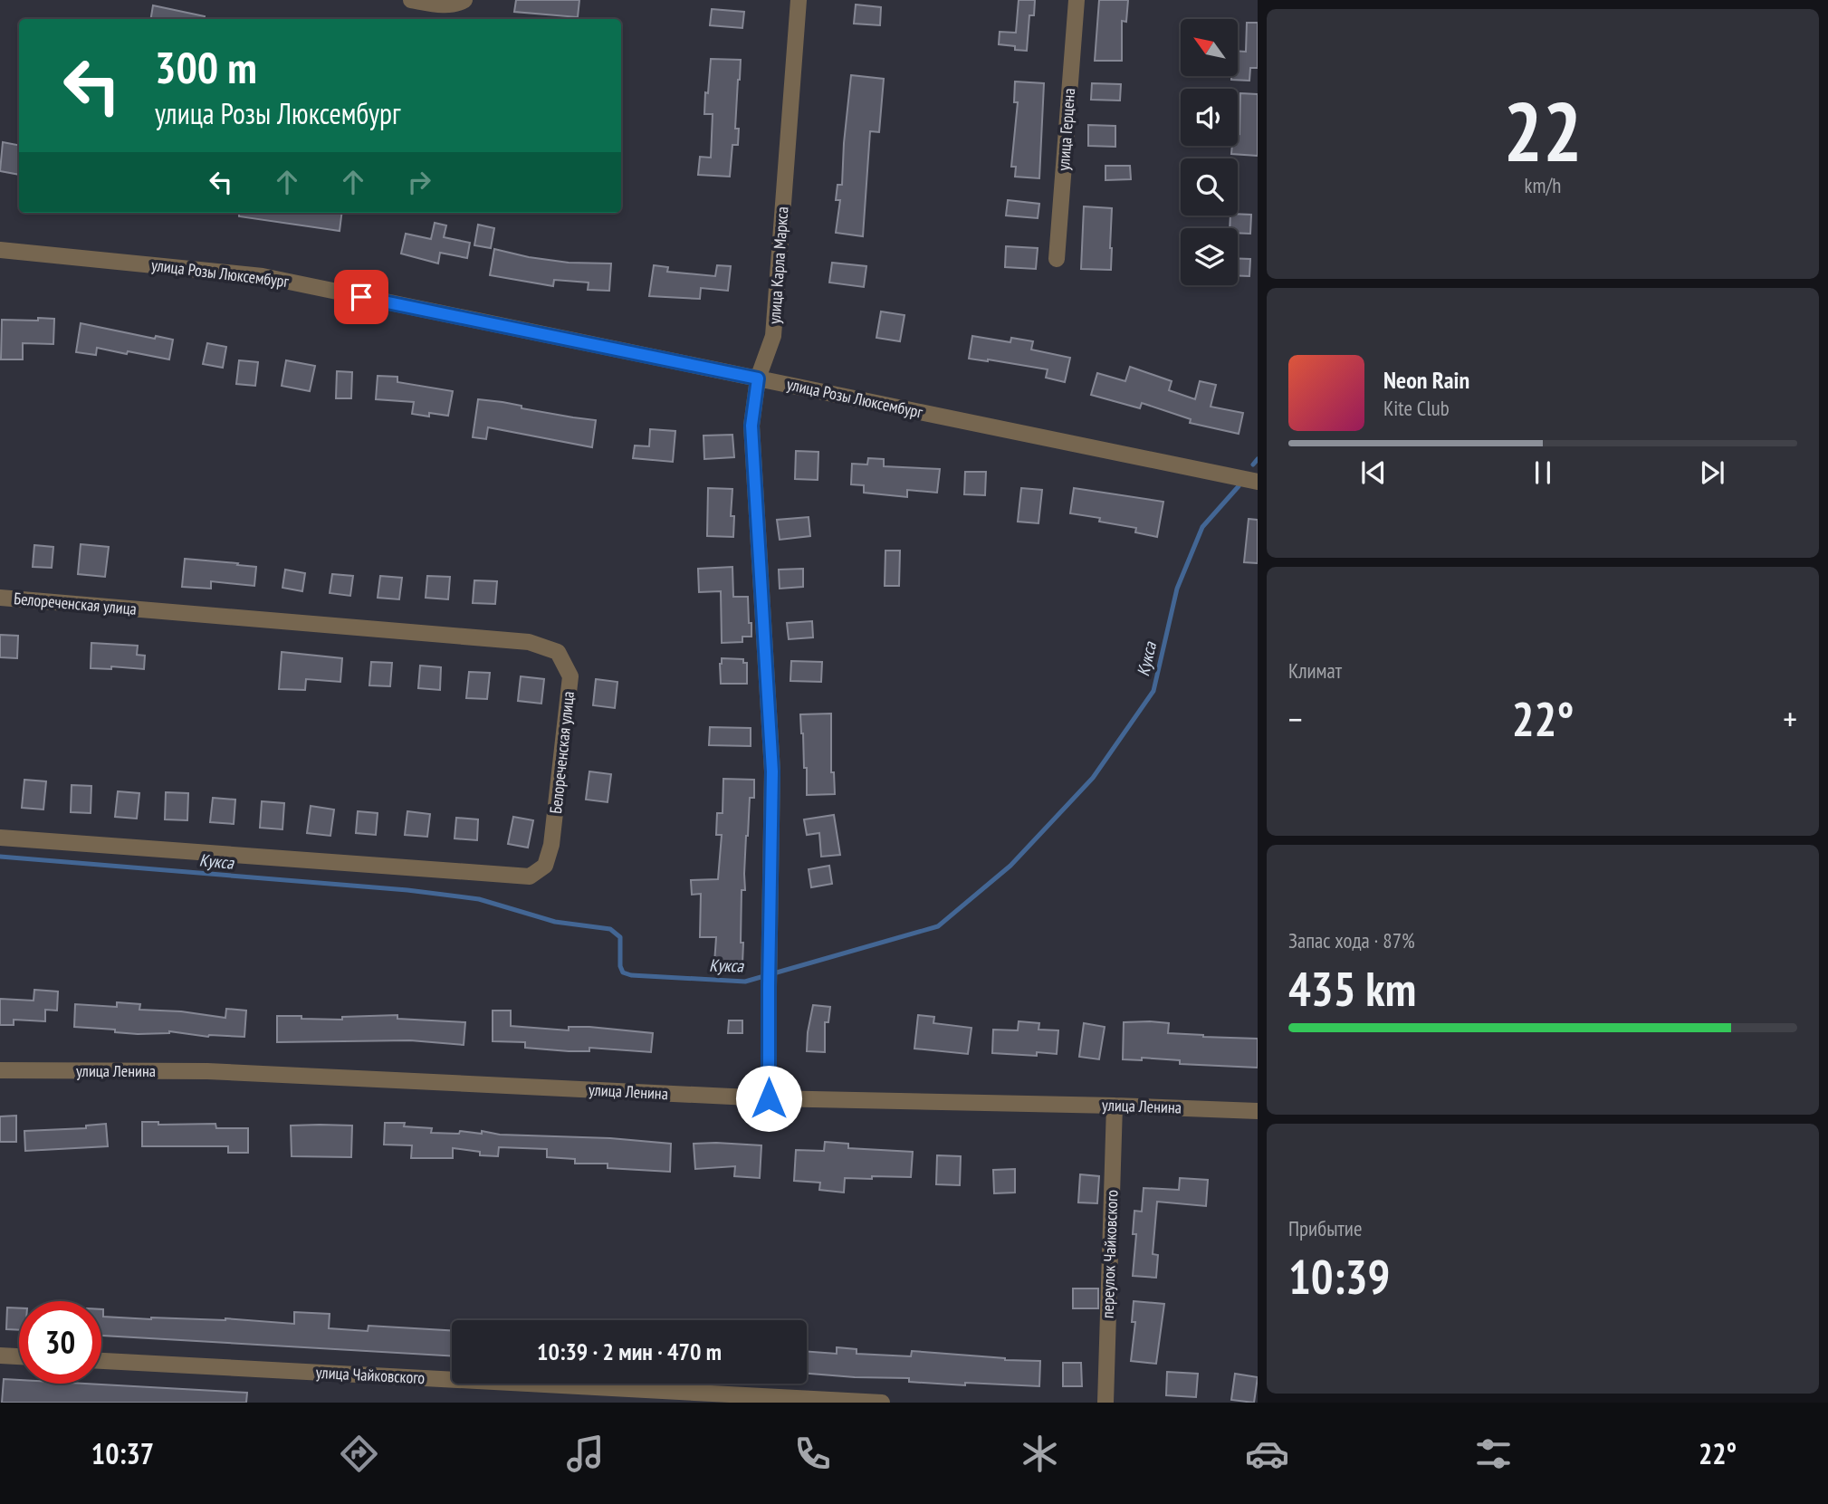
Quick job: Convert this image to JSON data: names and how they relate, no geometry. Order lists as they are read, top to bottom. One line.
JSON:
{"streets":{"street":["улица Герцена","улица Карла Маркса","улица Розы Люксембург","Белореченская улица","улица Ленина","переулок Чайковского","улица Чайковского"]},"crossings":[["улица Карла Маркса","улица Розы Люксембург"],["улица Карла Маркса","улица Ленина"],["улица Ленина","переулок Чайковского"]],"water":["Кукса"],"north":"top left","page":{"tile":[["22","km/h"],"Климат",["Запас хода · 87%","435 km"],["Прибытие","10:39"]],"turn":["300 m","улица Розы Люксембург"],"song":["Neon Rain","Kite Club"],"heat":["−","22°","+"],"limit":"30","trip":"10:39 · 2 мин · 470 m","tabs":["10:37","22°"]}}
